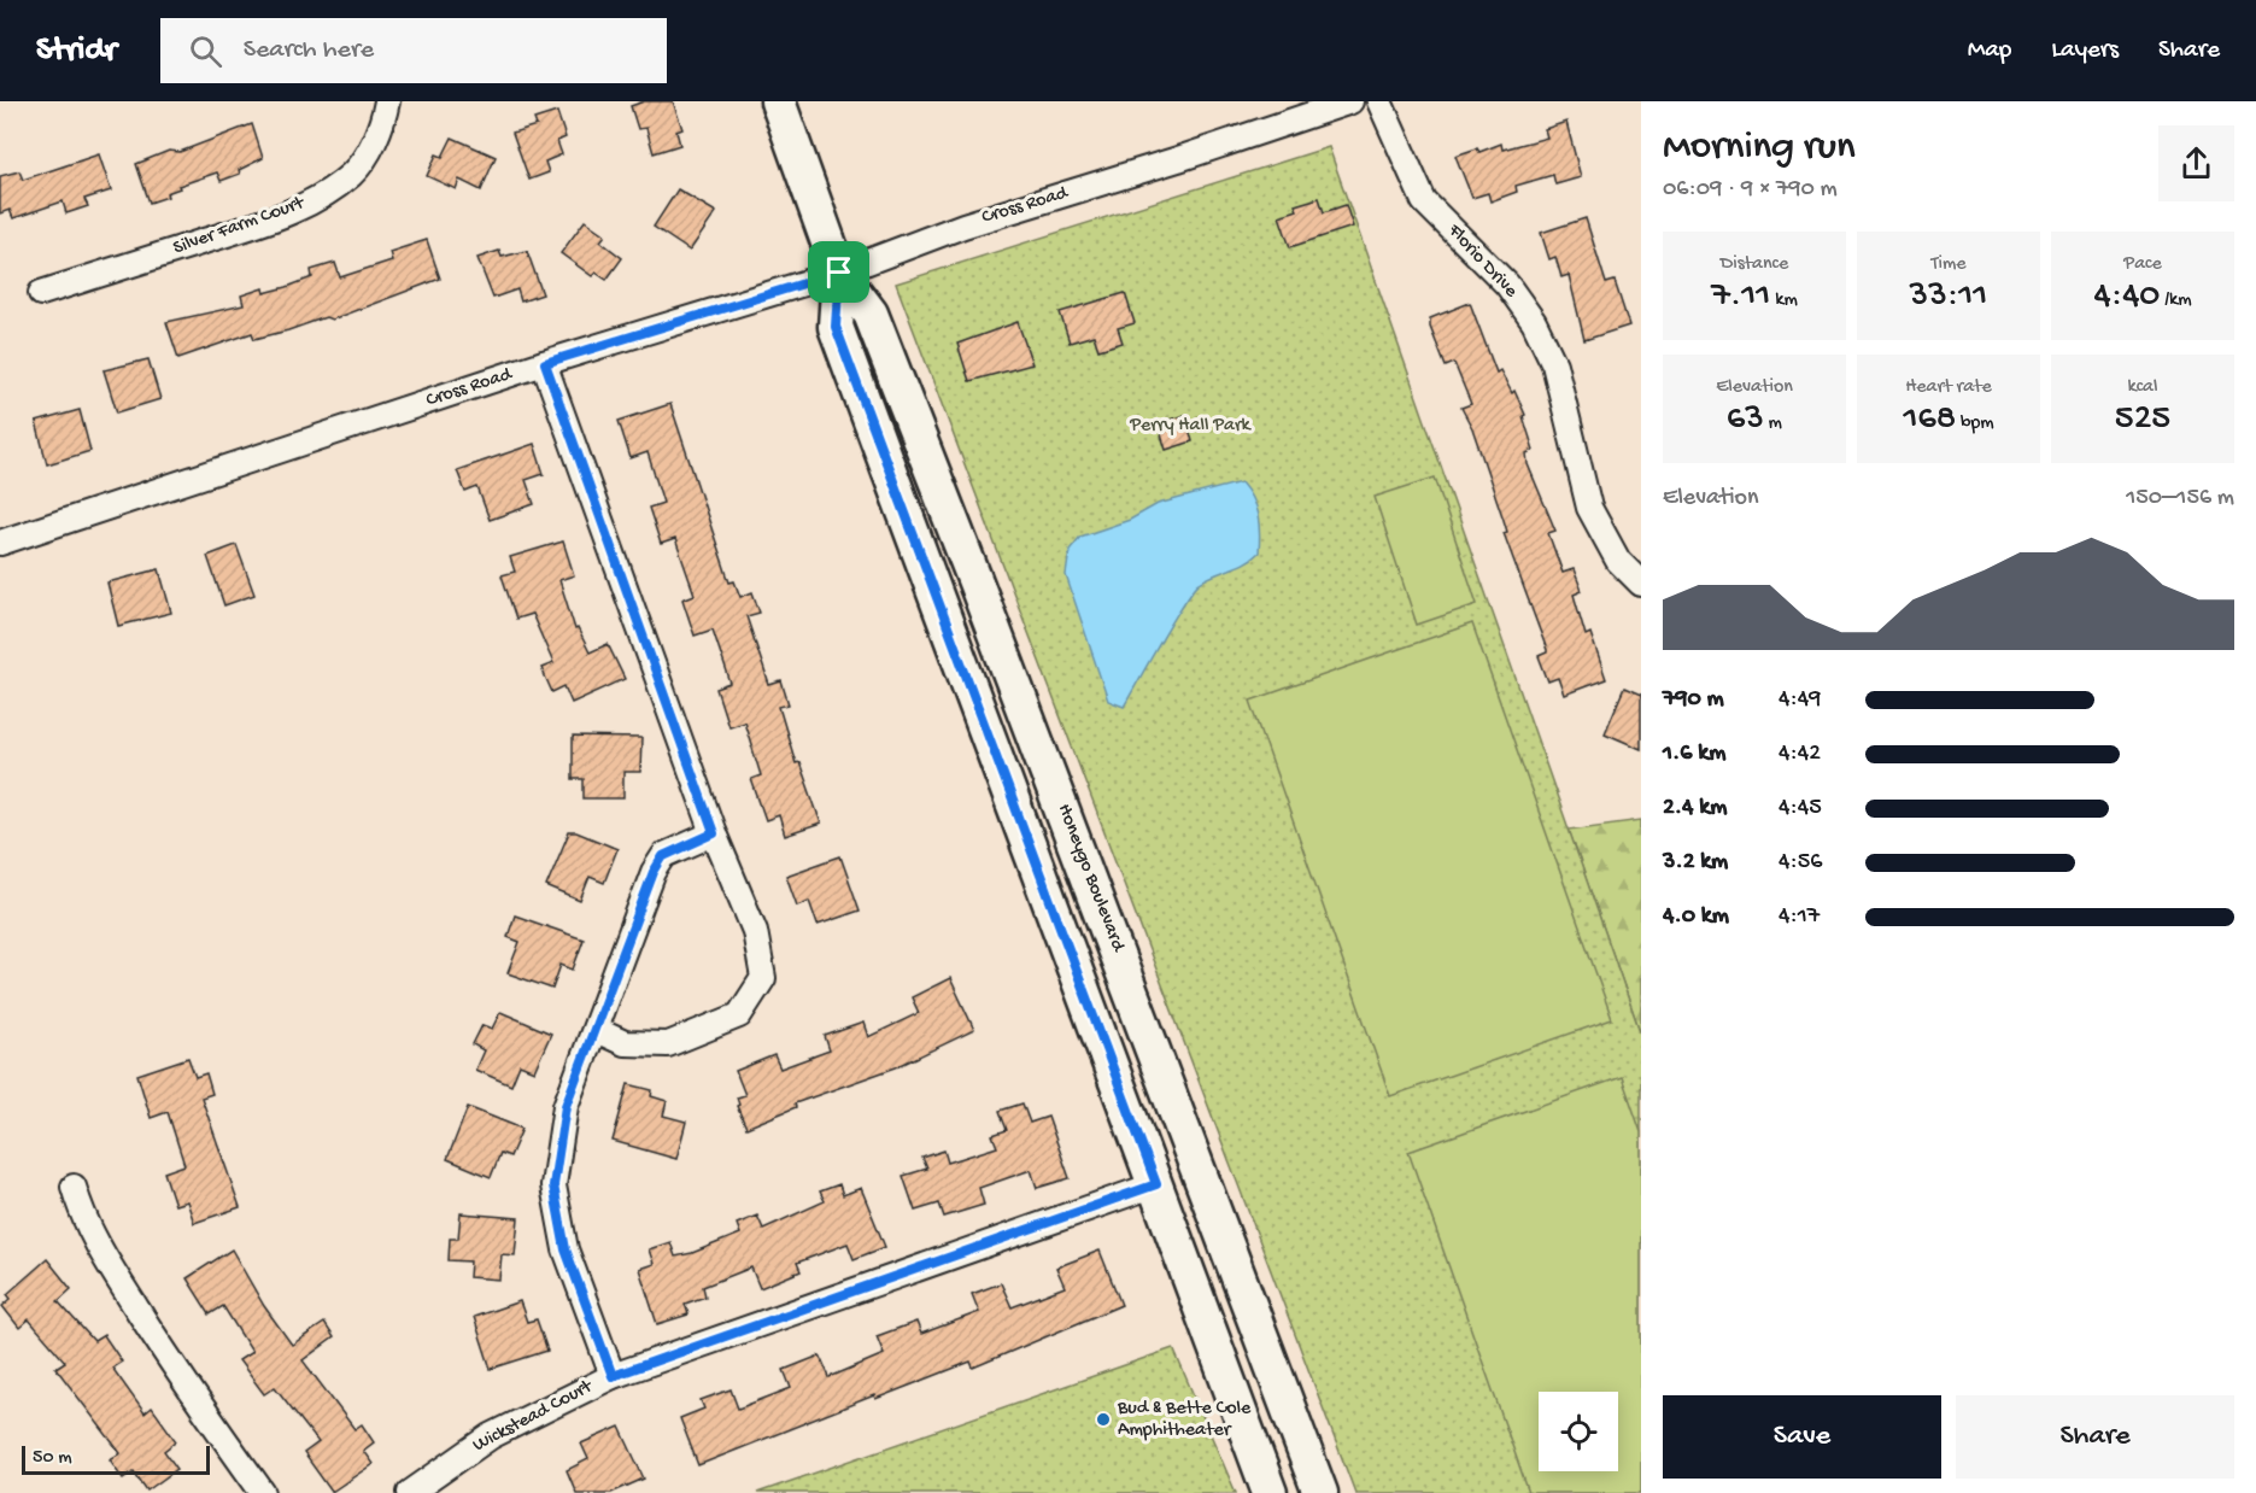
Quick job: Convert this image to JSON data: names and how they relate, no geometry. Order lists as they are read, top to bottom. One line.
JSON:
{"streets":{"main road":["Honeygo Boulevard"],"street":["Cross Road","Silver Farm Court","Florio Drive","Wickstead Court"]},"crossings":[["Cross Road","Honeygo Boulevard"],["Honeygo Boulevard","Wickstead Court"]],"parks":["Perry Hall Park"],"places":["Bud & Bette Cole Amphitheater"],"scale_bar":"50 m","page":{"header":"Stridr","search":"Search here","nav":["Map","Layers","Share"],"heading":["Morning run","06:09 · 9 × 790 m"],"stats":[["Distance","7.11 km"],["Time","33:11"],["Pace","4:40 /km"],["Elevation","63 m"],["Heart rate","168 bpm"],["kcal","525"]],"chart":["Elevation","150–156 m"],"list":[{"name":"790 m","note":"4:49"},{"name":"1.6 km","note":"4:42"},{"name":"2.4 km","note":"4:45"},{"name":"3.2 km","note":"4:56"},{"name":"4.0 km","note":"4:17"}],"buttons":["Save","Share"],"scale":"50 m"}}
